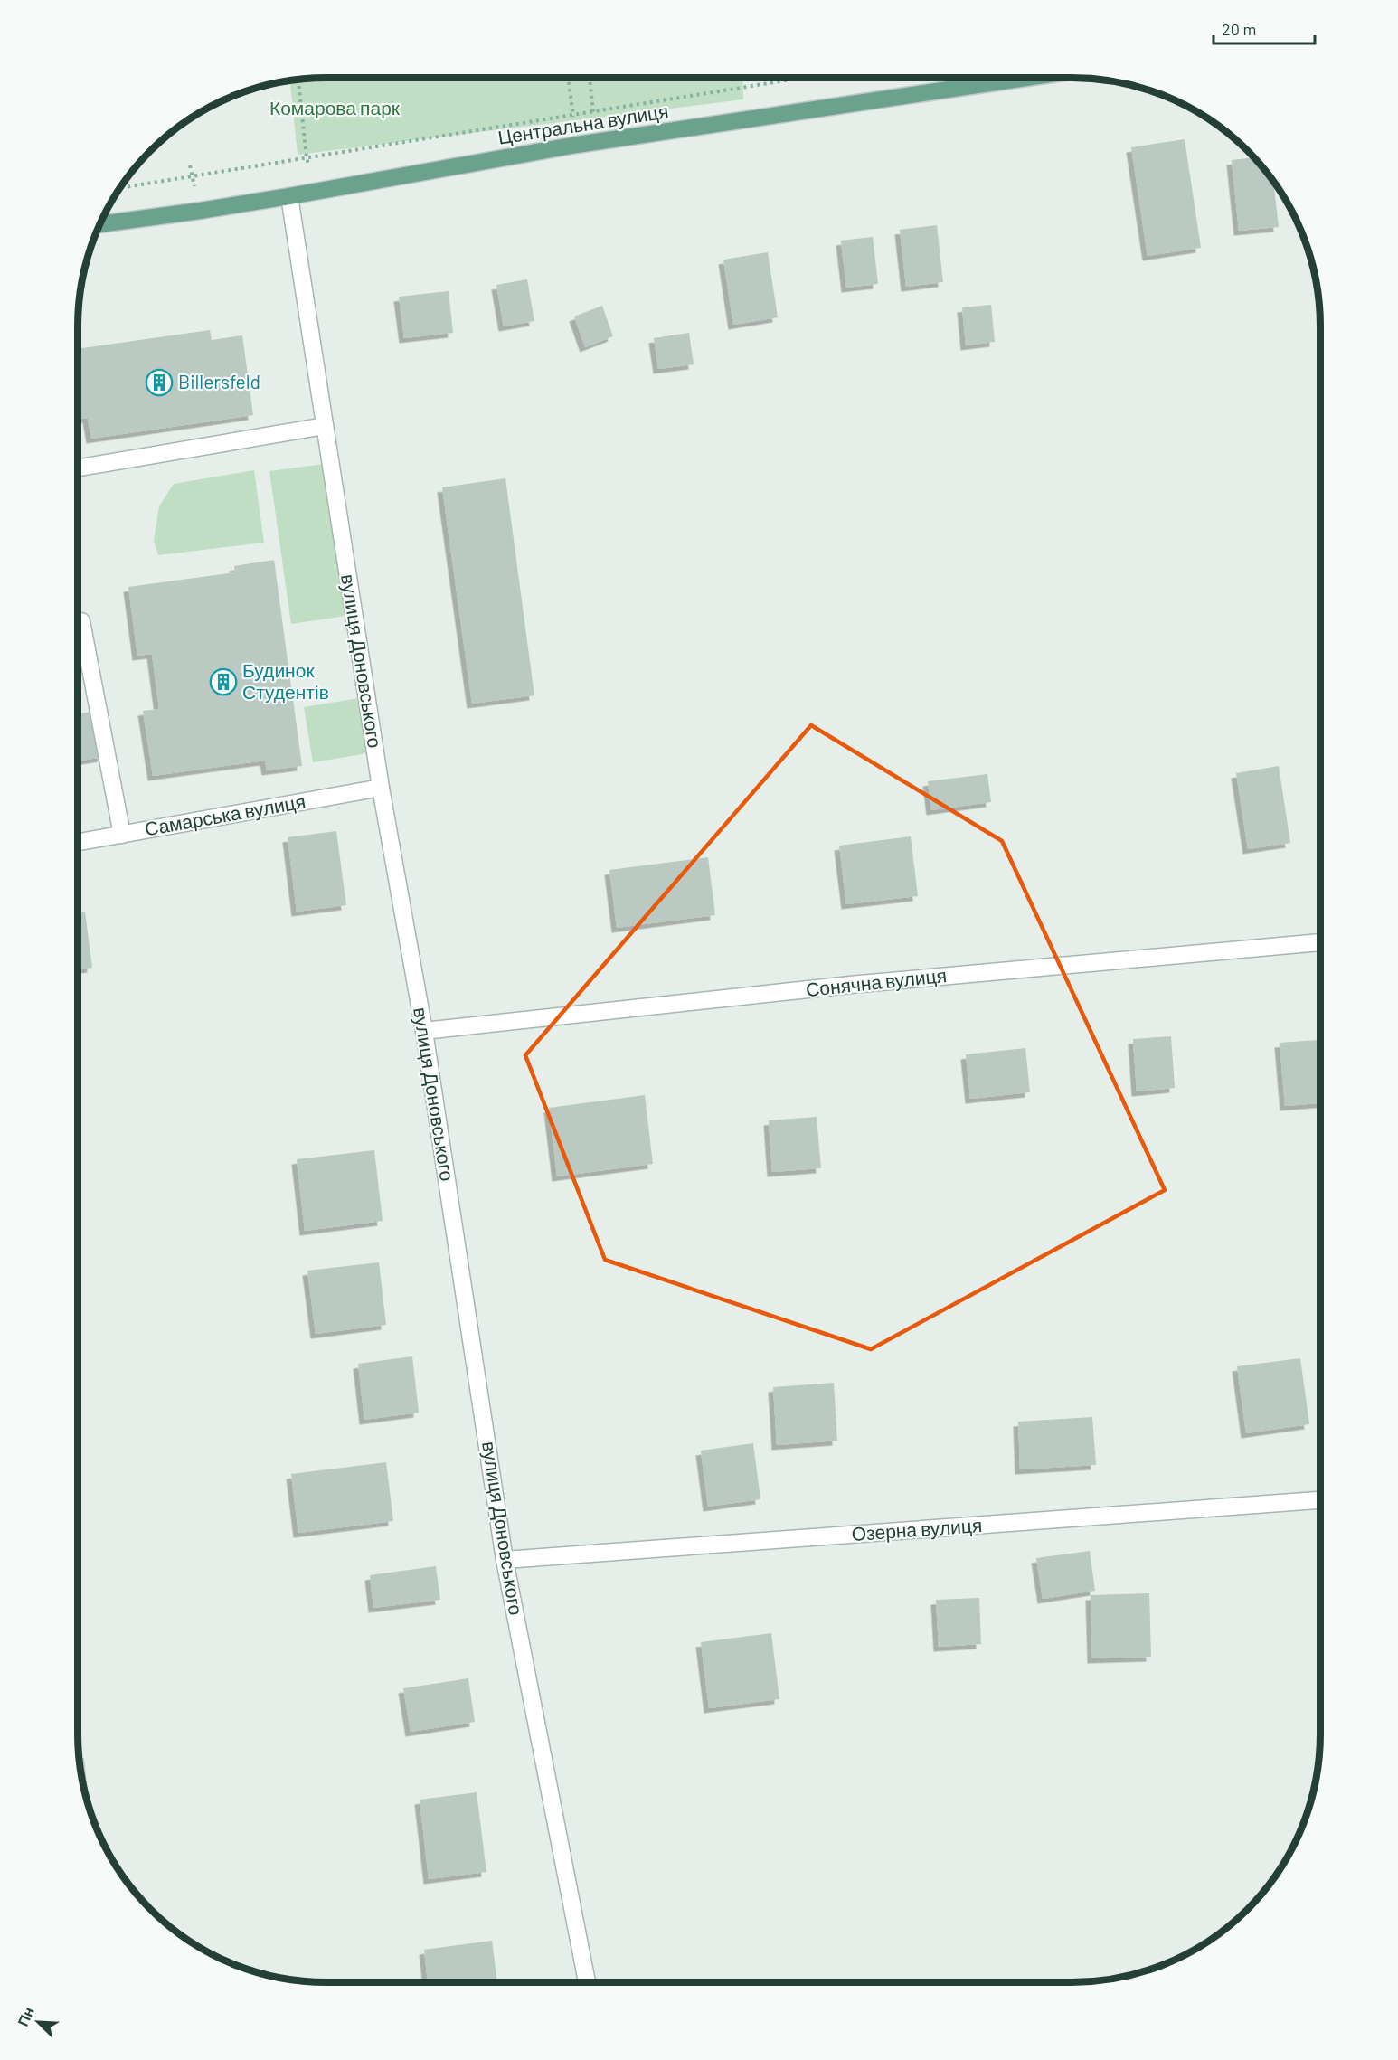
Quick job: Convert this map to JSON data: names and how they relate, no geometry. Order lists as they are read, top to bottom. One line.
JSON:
{"streets":{"main road":["Центральна вулиця"],"street":["вулиця Доновського","Самарська вулиця","Сонячна вулиця","Озерна вулиця"]},"crossings":[["Центральна вулиця","вулиця Доновського"],["вулиця Доновського","Самарська вулиця"],["вулиця Доновського","Сонячна вулиця"],["вулиця Доновського","Озерна вулиця"]],"parks":["Комарова парк"],"places":{"building":["Billersfeld","Будинок Студентів"]},"scale_bar":"20 m","north":"top left"}
